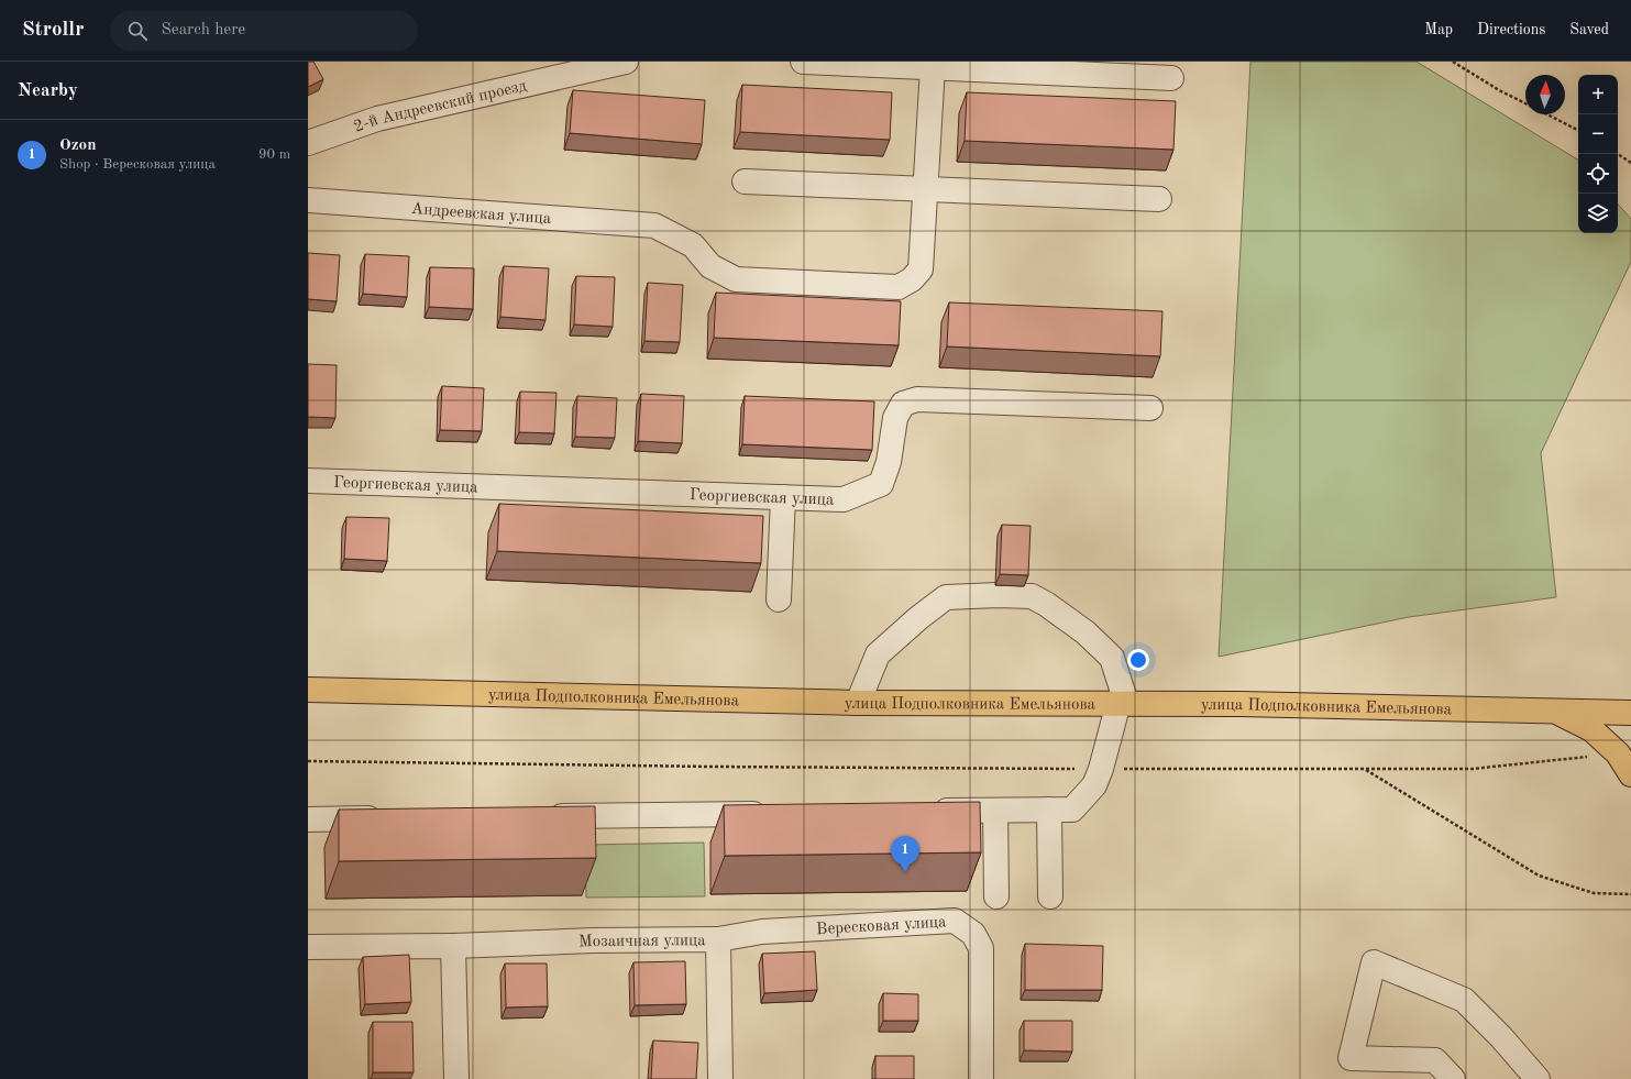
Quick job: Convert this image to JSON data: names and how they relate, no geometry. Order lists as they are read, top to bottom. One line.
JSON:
{"streets":{"main road":["улица Подполковника Емельянова"],"street":["2-й Андреевский проезд","Андреевская улица","Георгиевская улица","Вересковая улица","Мозаичная улица"]},"crossings":[["Вересковая улица","Мозаичная улица"]],"north":"top","page":{"header":"Strollr","search":"Search here","nav":["Map","Directions","Saved"],"heading":"Nearby","map_buttons":["+","−"],"list":[{"mark":"1","name":"Ozon","note":"Shop · Вересковая улица","value":"90 m"}],"pins":"1"}}
